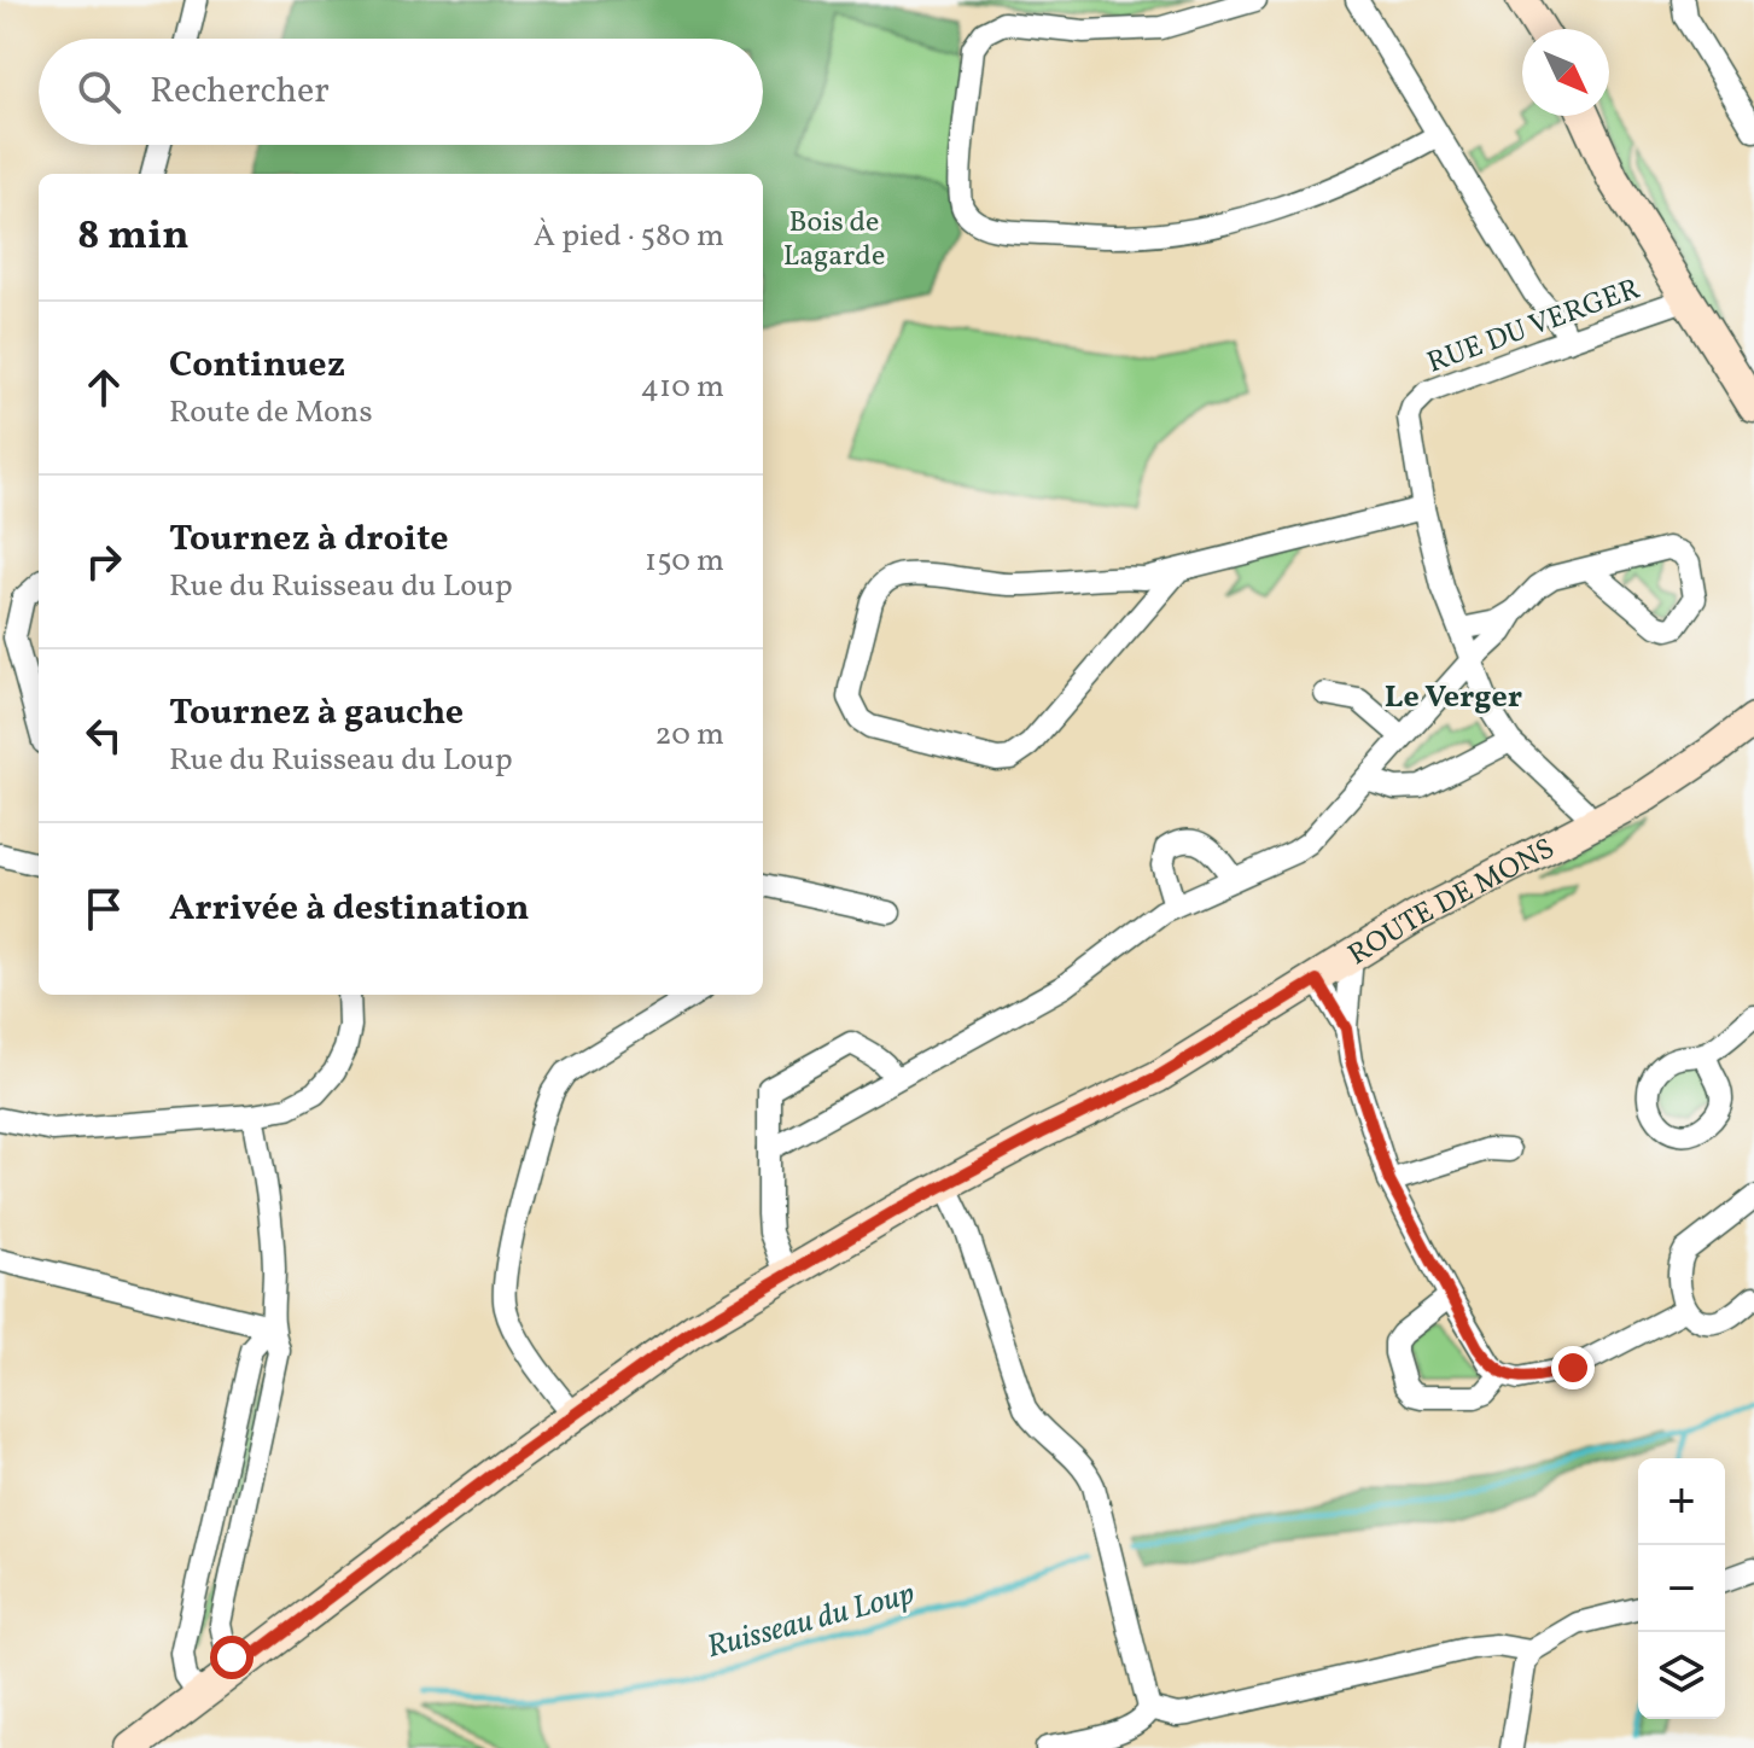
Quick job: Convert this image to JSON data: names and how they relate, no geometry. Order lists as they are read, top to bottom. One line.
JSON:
{"streets":{"main road":["ROUTE DE MONS"],"street":["RUE DU VERGER"]},"crossings":[["RUE DU VERGER","ROUTE DE MONS"]],"districts":["Le Verger"],"water":["Ruisseau du Loup"],"parks":["Bois de Lagarde"],"north":"bottom right","page":{"search":"Rechercher","heading":["8 min","À pied · 580 m"],"list":[["Continuez","Route de Mons","410 m"],["Tournez à droite","Rue du Ruisseau du Loup","150 m"],["Tournez à gauche","Rue du Ruisseau du Loup","20 m"],"Arrivée à destination"],"map_buttons":["+","−"]}}
